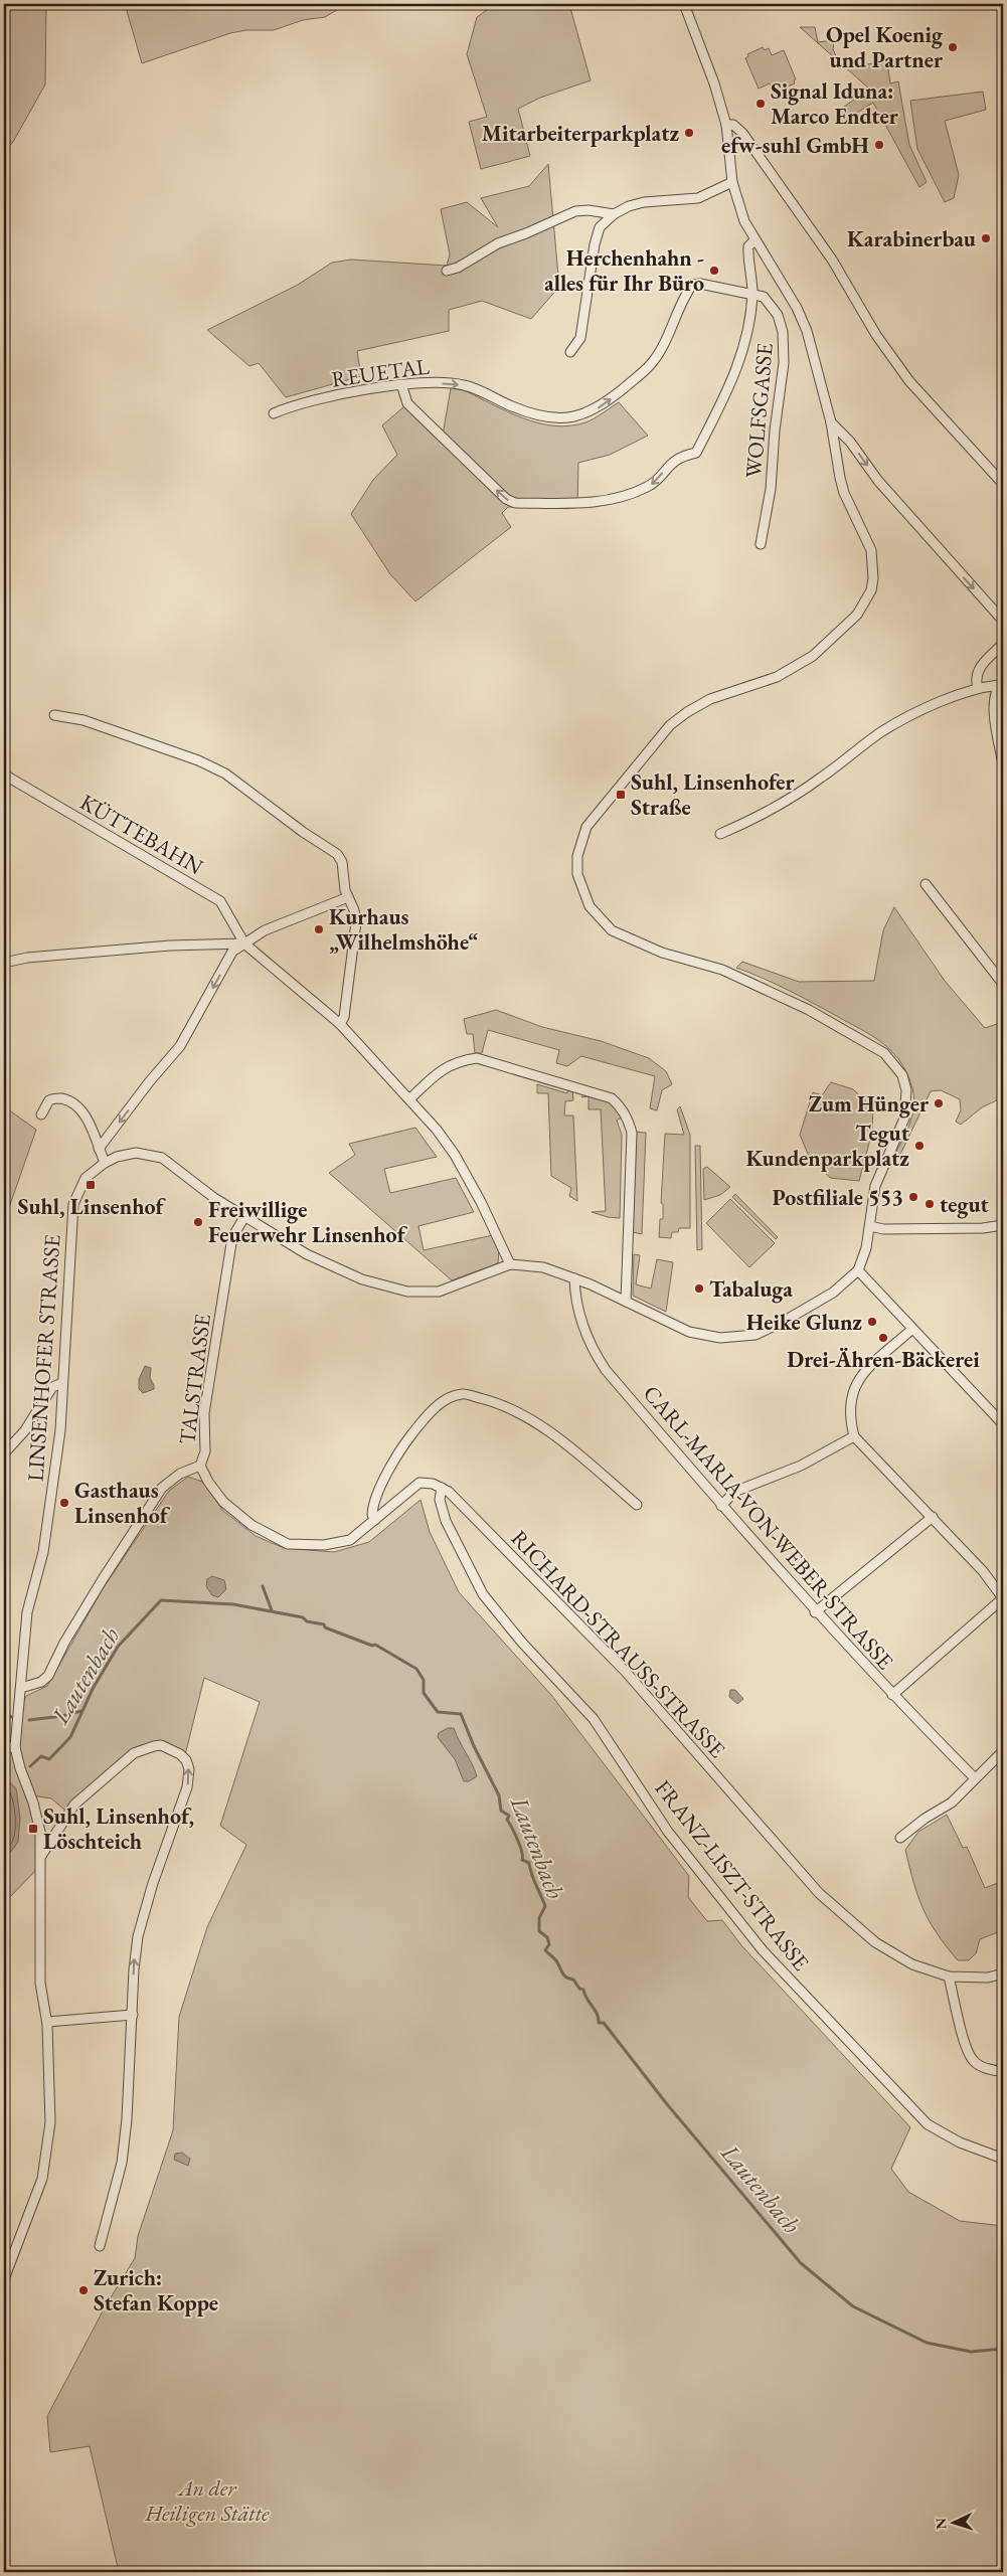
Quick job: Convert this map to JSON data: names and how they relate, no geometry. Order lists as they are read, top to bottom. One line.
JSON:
{"streets":{"street":["REUETAL","WOLFSGASSE","KÜTTEBAHN","LINSENHOFER STRASSE","TALSTRASSE","CARL-MARIA-VON-WEBER-STRASSE","RICHARD-STRAUSS-STRASSE","FRANZ-LISZT-STRASSE"]},"crossings":[["REUETAL","WOLFSGASSE"],["LINSENHOFER STRASSE","TALSTRASSE"],["LINSENHOFER STRASSE","CARL-MARIA-VON-WEBER-STRASSE"],["RICHARD-STRAUSS-STRASSE","FRANZ-LISZT-STRASSE"]],"one_way":["REUETAL"],"water":["Lautenbach"],"parks":["An der Heiligen Stätte"],"places":{"other":["Opel Koenig und Partner","Signal Iduna: Marco Endter","Mitarbeiterparkplatz","efw-suhl GmbH","Karabinerbau","Herchenhahn - alles für Ihr Büro","Kurhaus „Wilhelmshöhe“","Zum Hünger","Tegut Kundenparkplatz","Postfiliale 553","tegut","Freiwillige Feuerwehr Linsenhof","Tabaluga","Heike Glunz","Drei-Ähren-Bäckerei","Gasthaus Linsenhof","Zurich: Stefan Koppe"],"transit":["Suhl, Linsenhofer Straße","Suhl, Linsenhof","Suhl, Linsenhof, Löschteich"]},"north":"left"}
